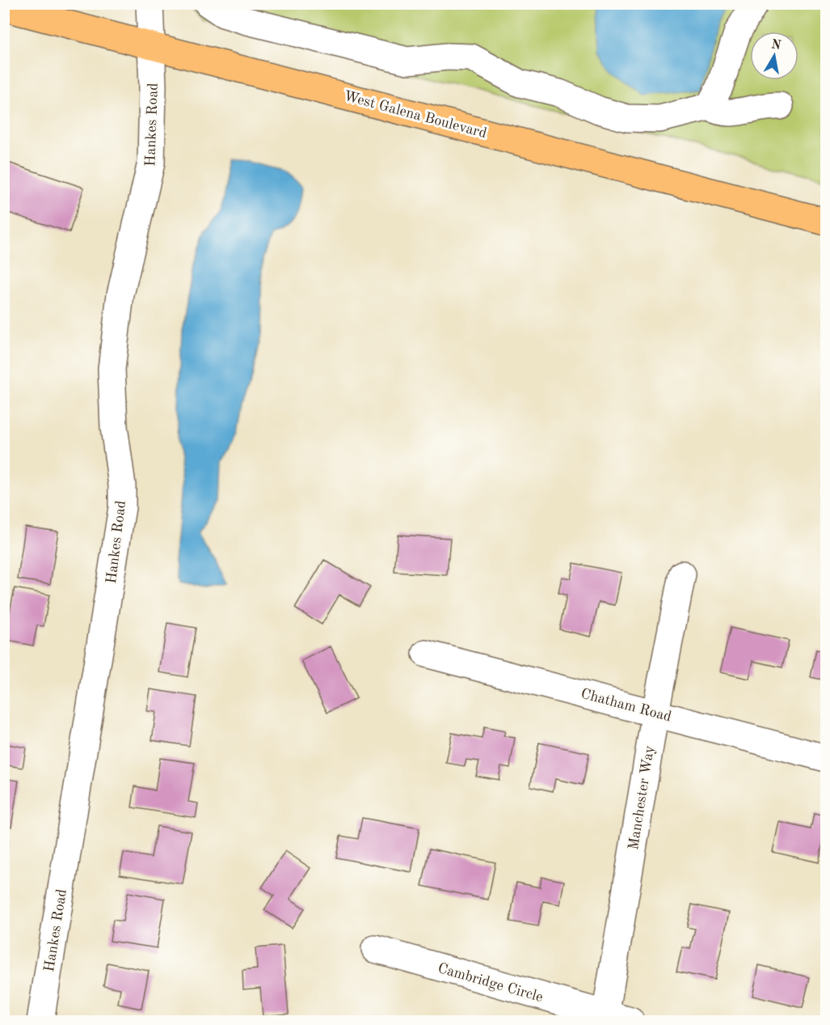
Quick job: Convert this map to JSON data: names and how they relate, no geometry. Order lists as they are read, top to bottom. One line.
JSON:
{"streets":{"main road":["West Galena Boulevard"],"street":["Hankes Road","Chatham Road","Manchester Way","Cambridge Circle"]},"crossings":[["West Galena Boulevard","Hankes Road"],["Chatham Road","Manchester Way"],["Manchester Way","Cambridge Circle"]],"north":"top"}
